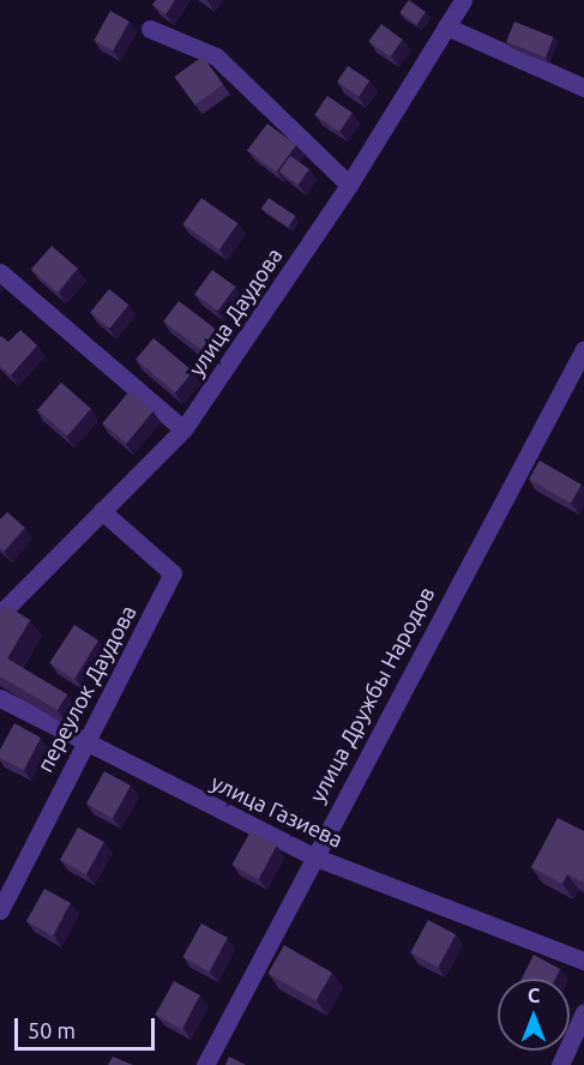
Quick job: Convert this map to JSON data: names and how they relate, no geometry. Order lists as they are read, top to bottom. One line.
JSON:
{"streets":{"street":["улица Даудова","переулок Даудова","улица Дружбы Народов","улица Газиева"]},"crossings":[["улица Даудова","переулок Даудова"],["переулок Даудова","улица Газиева"],["улица Дружбы Народов","улица Газиева"]],"scale_bar":"50 m","north":"top"}
